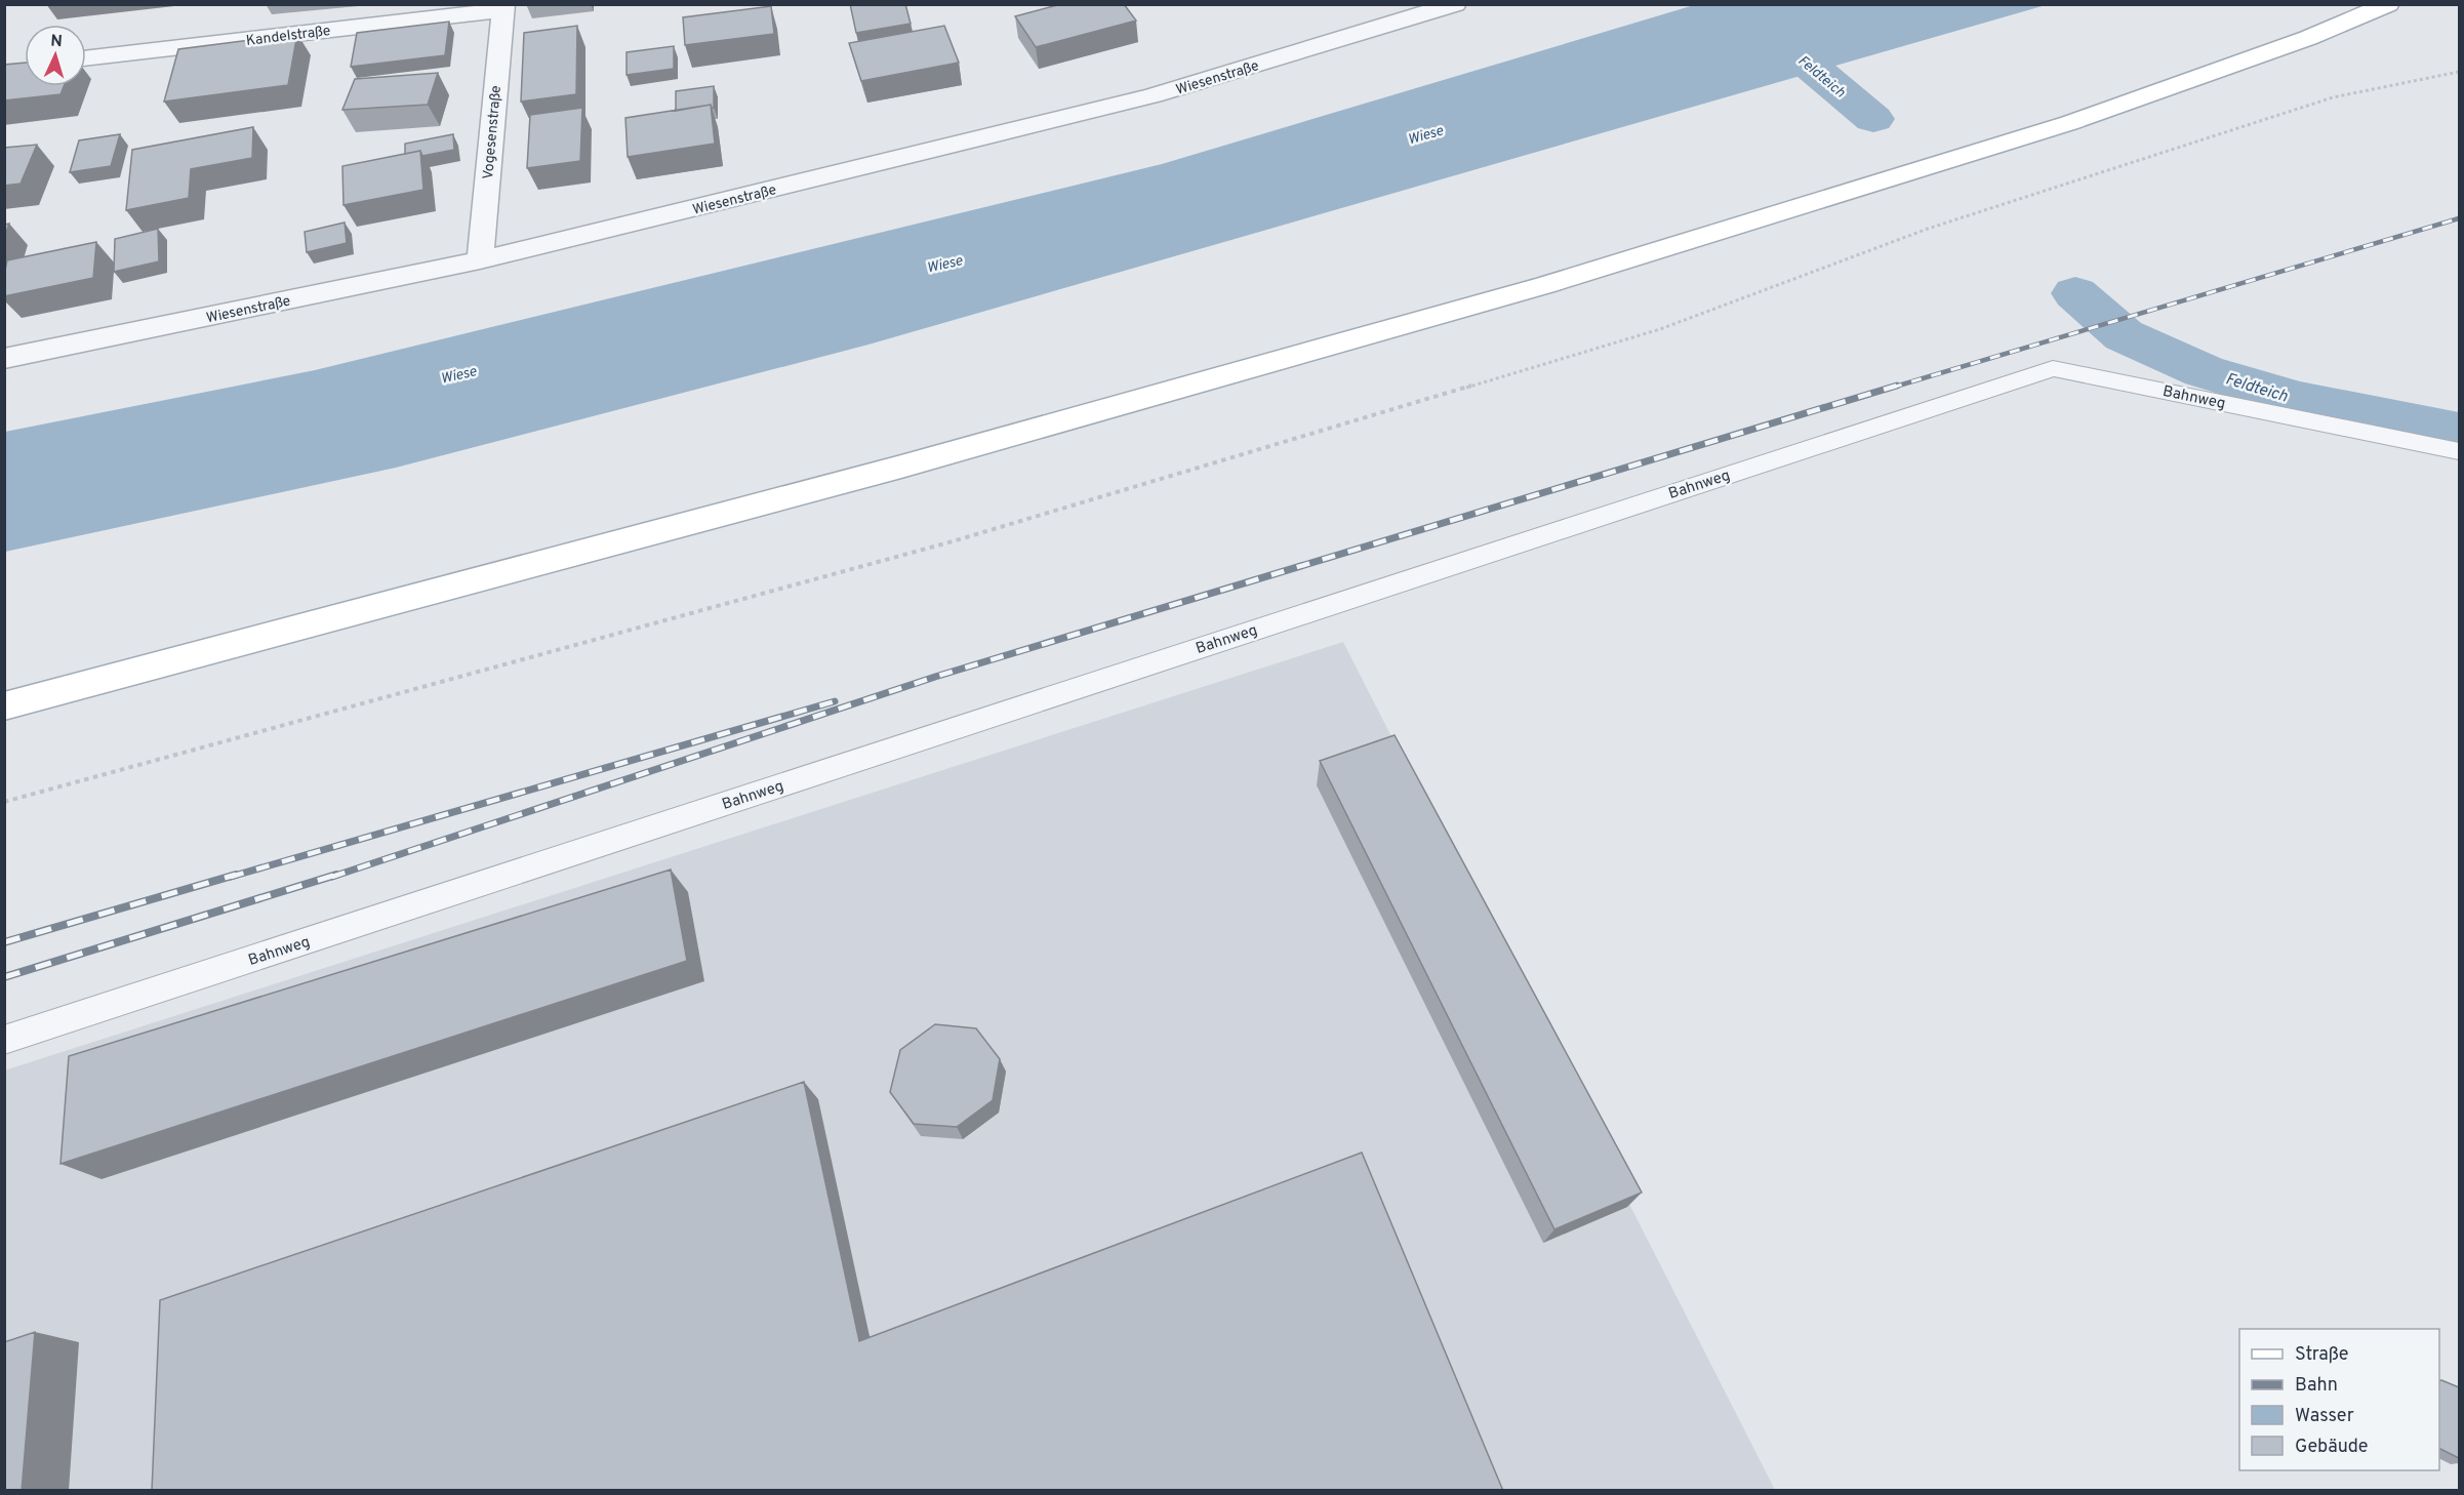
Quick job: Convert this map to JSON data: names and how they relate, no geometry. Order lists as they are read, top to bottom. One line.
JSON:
{"streets":{"street":["Kandelstraße","Wiesenstraße","Vogesenstraße"],"lane":["Bahnweg"]},"crossings":[["Kandelstraße","Vogesenstraße"],["Wiesenstraße","Vogesenstraße"]],"water":["Feldteich","Wiese"],"legend":["Straße","Bahn","Wasser","Gebäude"],"north":"top"}
